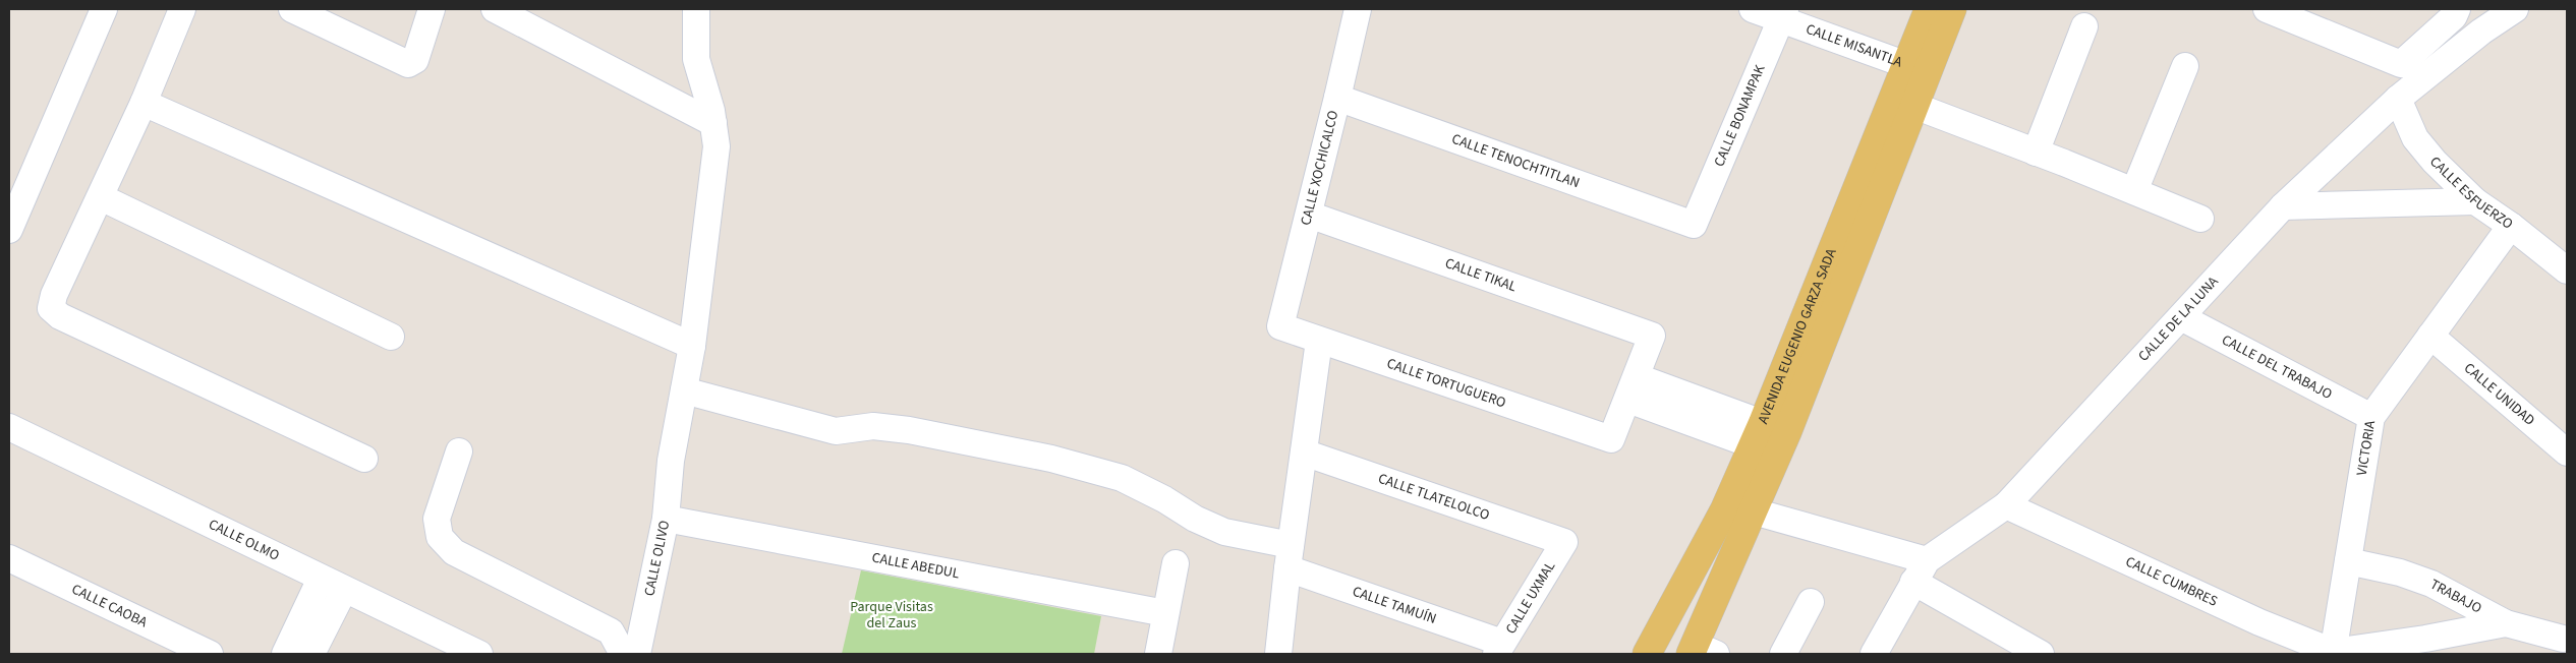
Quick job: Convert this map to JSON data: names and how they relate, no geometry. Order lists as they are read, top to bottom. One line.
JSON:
{"streets":{"main road":["AVENIDA EUGENIO GARZA SADA"],"street":["CALLE MISANTLA","CALLE BONAMPAK","CALLE TENOCHTITLAN","CALLE XOCHICALCO","CALLE ESFUERZO","CALLE TIKAL","CALLE DE LA LUNA","CALLE DEL TRABAJO","CALLE TORTUGUERO","CALLE UNIDAD","VICTORIA","CALLE TLATELOLCO","CALLE OLMO","CALLE OLIVO","CALLE ABEDUL","CALLE CUMBRES","CALLE UXMAL","TRABAJO","CALLE CAOBA","CALLE TAMUÍN"]},"crossings":[["CALLE MISANTLA","CALLE BONAMPAK"],["CALLE MISANTLA","AVENIDA EUGENIO GARZA SADA"],["CALLE BONAMPAK","CALLE TENOCHTITLAN"],["CALLE TENOCHTITLAN","CALLE XOCHICALCO"],["CALLE XOCHICALCO","CALLE TIKAL"],["CALLE XOCHICALCO","CALLE TORTUGUERO"],["CALLE ESFUERZO","CALLE DE LA LUNA"],["CALLE ESFUERZO","VICTORIA"],["CALLE TIKAL","CALLE TORTUGUERO"],["CALLE DE LA LUNA","CALLE DEL TRABAJO"],["CALLE DE LA LUNA","CALLE CUMBRES"],["CALLE DEL TRABAJO","VICTORIA"],["CALLE UNIDAD","VICTORIA"],["VICTORIA","CALLE CUMBRES"],["VICTORIA","TRABAJO"],["CALLE TLATELOLCO","CALLE UXMAL"],["CALLE OLIVO","CALLE ABEDUL"],["CALLE OLIVO","CALLE TAMUÍN"],["CALLE UXMAL","CALLE TAMUÍN"]],"parks":["Parque Visitas del Zaus"]}
